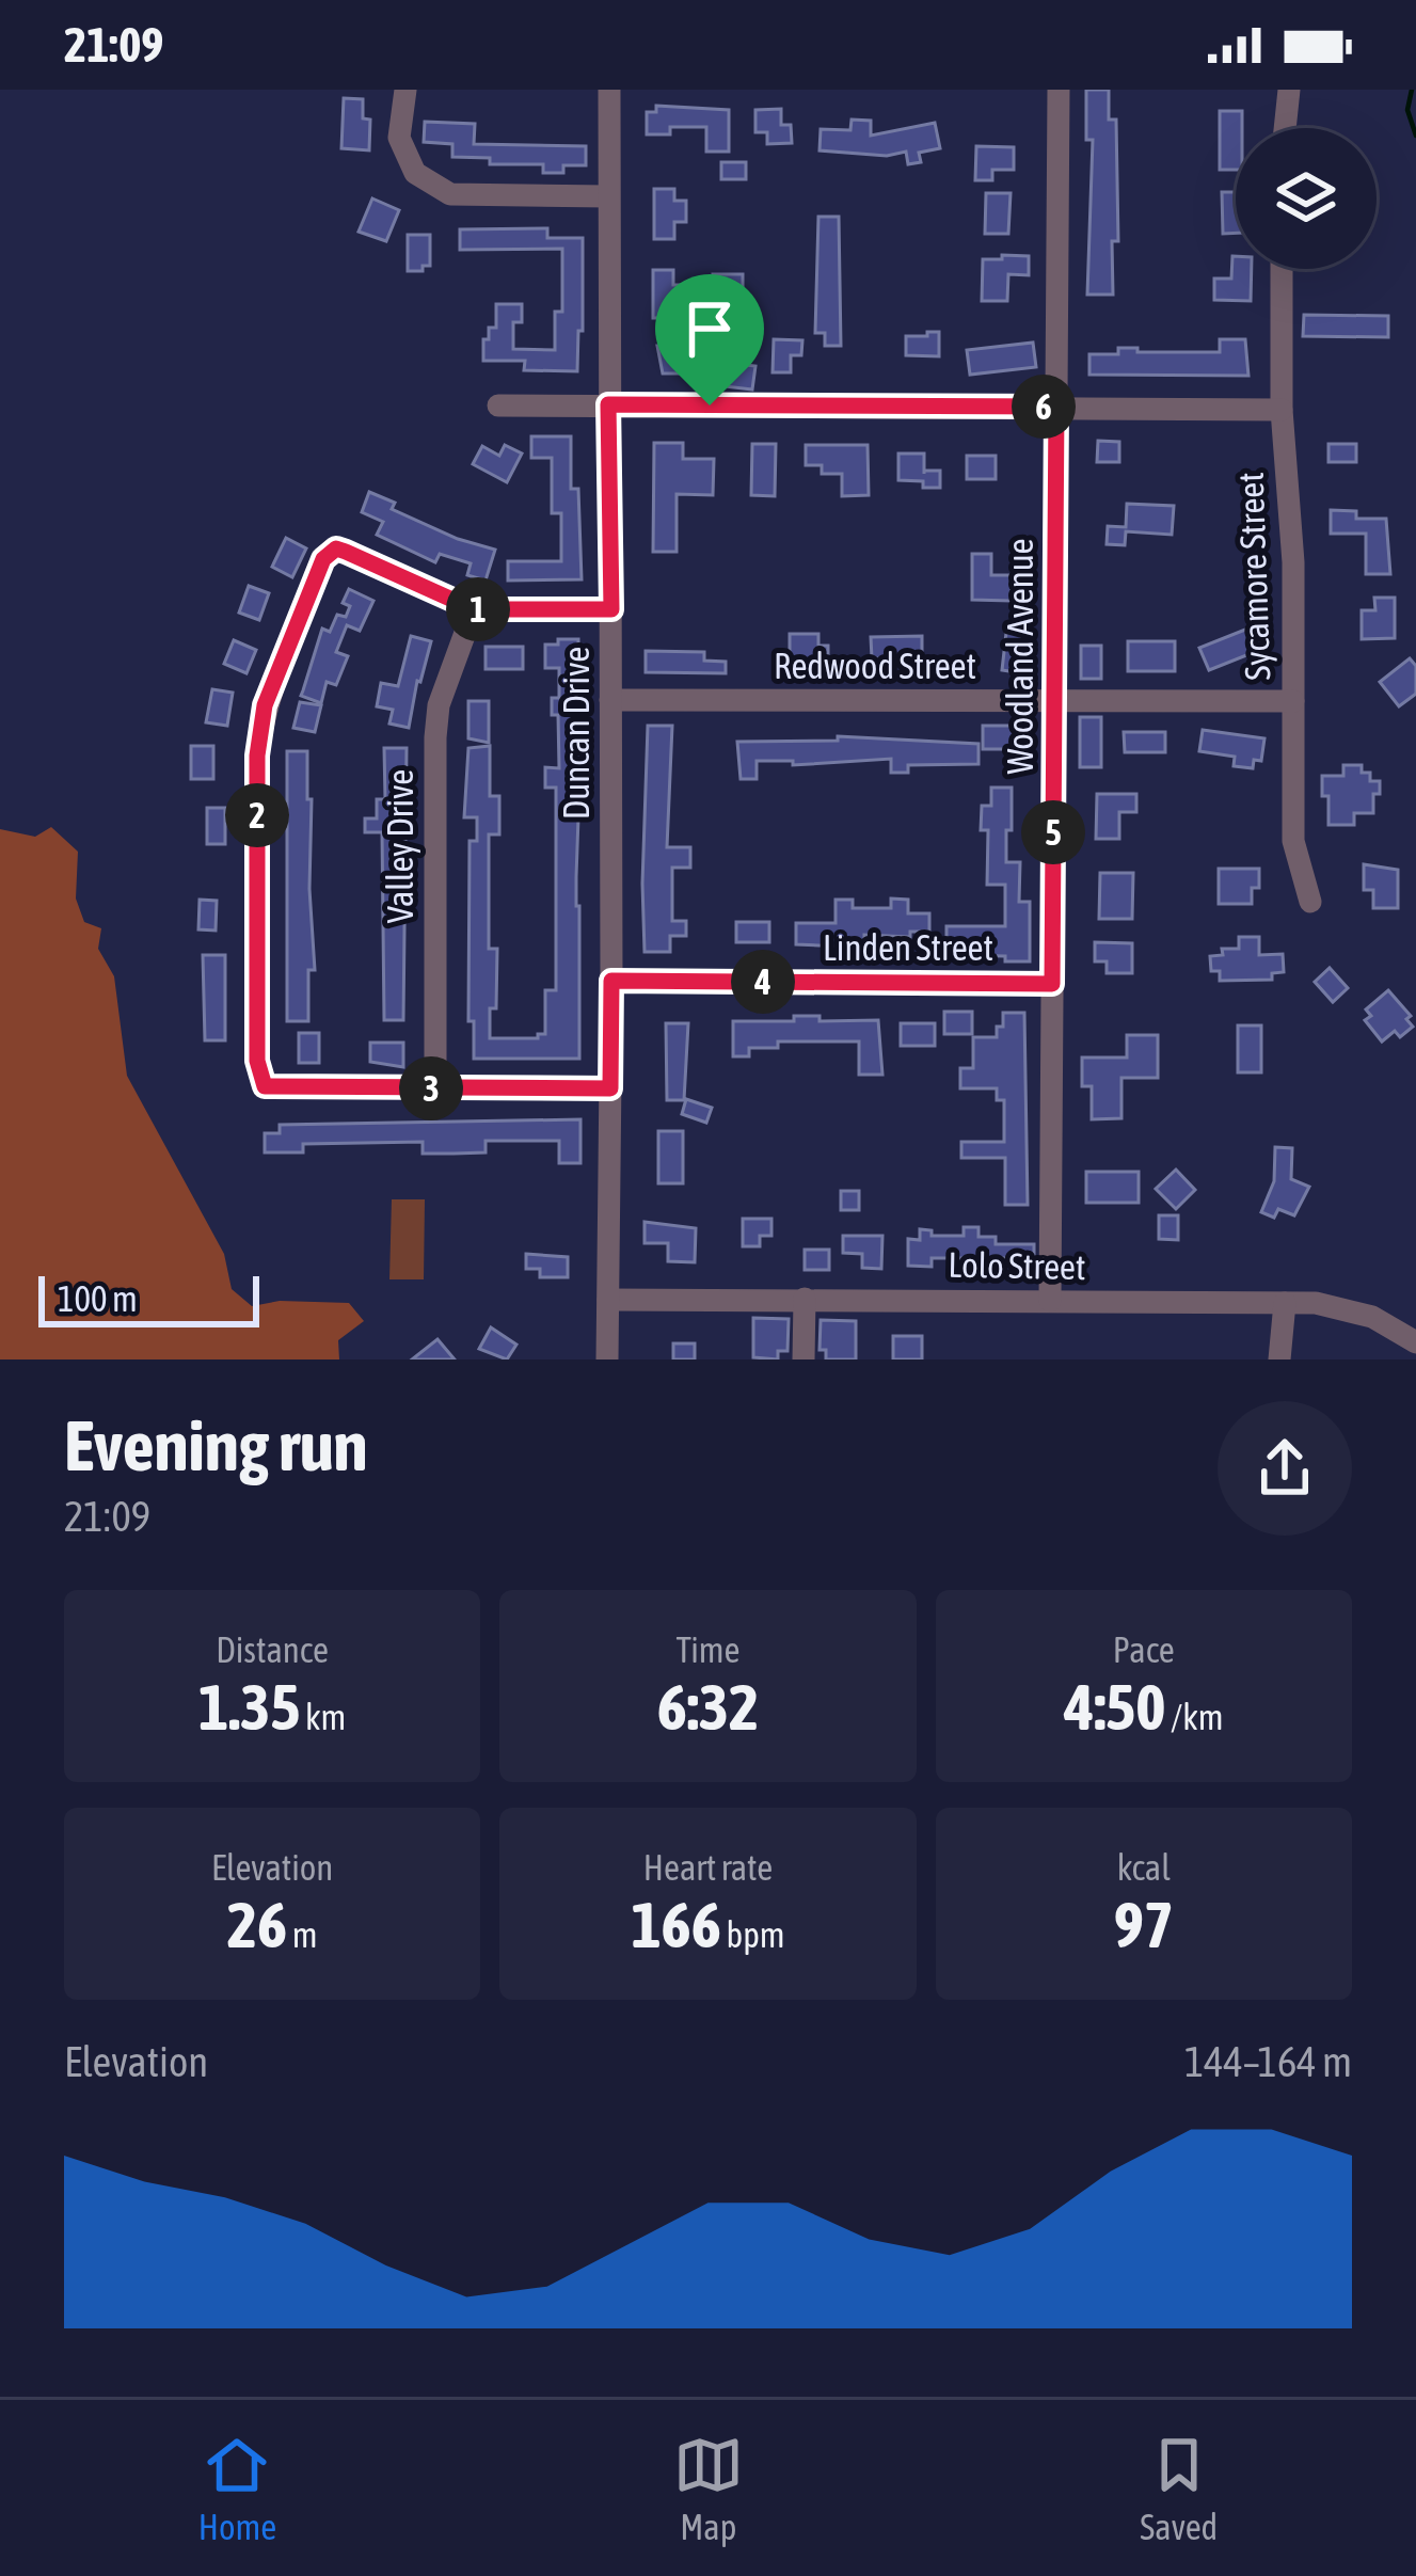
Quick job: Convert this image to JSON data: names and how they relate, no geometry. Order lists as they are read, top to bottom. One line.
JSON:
{"streets":{"street":["Sycamore Street","Woodland Avenue","Redwood Street","Duncan Drive","Valley Drive","Linden Street","Lolo Street"]},"crossings":[["Sycamore Street","Redwood Street"],["Woodland Avenue","Redwood Street"],["Woodland Avenue","Linden Street"],["Woodland Avenue","Lolo Street"],["Redwood Street","Duncan Drive"],["Duncan Drive","Linden Street"],["Duncan Drive","Lolo Street"]],"scale_bar":"100 m","page":{"status":"21:09","pins":["6","1","2","5","4","3"],"scale":"100 m","heading":["Evening run","21:09"],"stats":[["Distance","1.35 km"],["Time","6:32"],["Pace","4:50 /km"],["Elevation","26 m"],["Heart rate","166 bpm"],["kcal","97"]],"chart":["Elevation","144–164 m"],"tabs":["Home","Map","Saved"]}}
